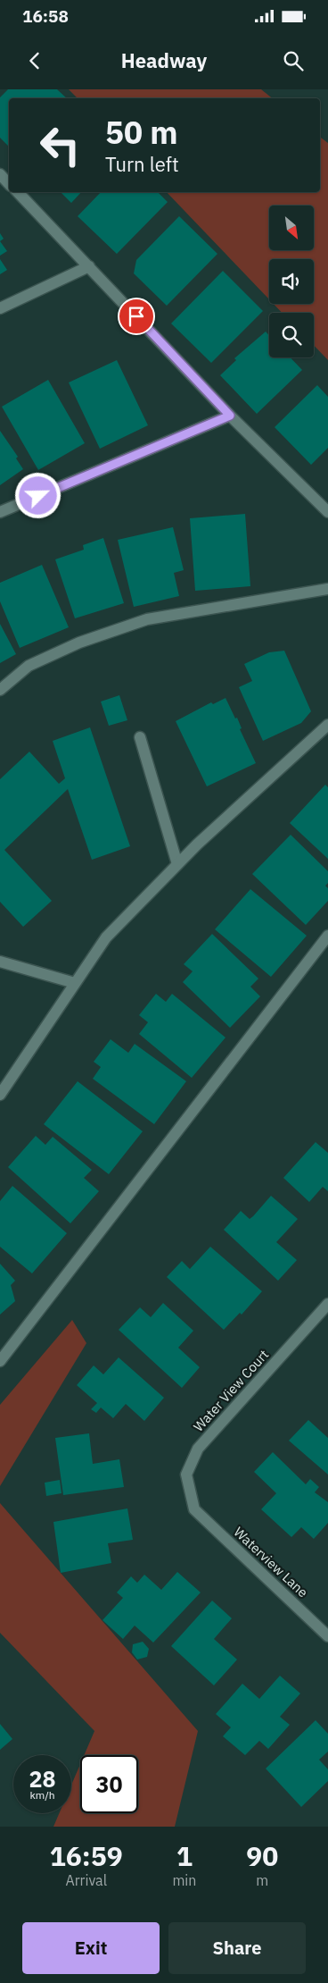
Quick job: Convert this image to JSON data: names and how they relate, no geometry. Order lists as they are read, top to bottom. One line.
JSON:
{"streets":{"street":["Water View Court","Waterview Lane"]},"crossings":[["Water View Court","Waterview Lane"]],"north":"bottom right","page":{"status":"16:58","header":"Headway","turn":["50 m","Turn left"],"speed":"28 km/h","limit":"30","eta":["16:59","Arrival","1","min","90","m"],"buttons":["Exit","Share"]}}
